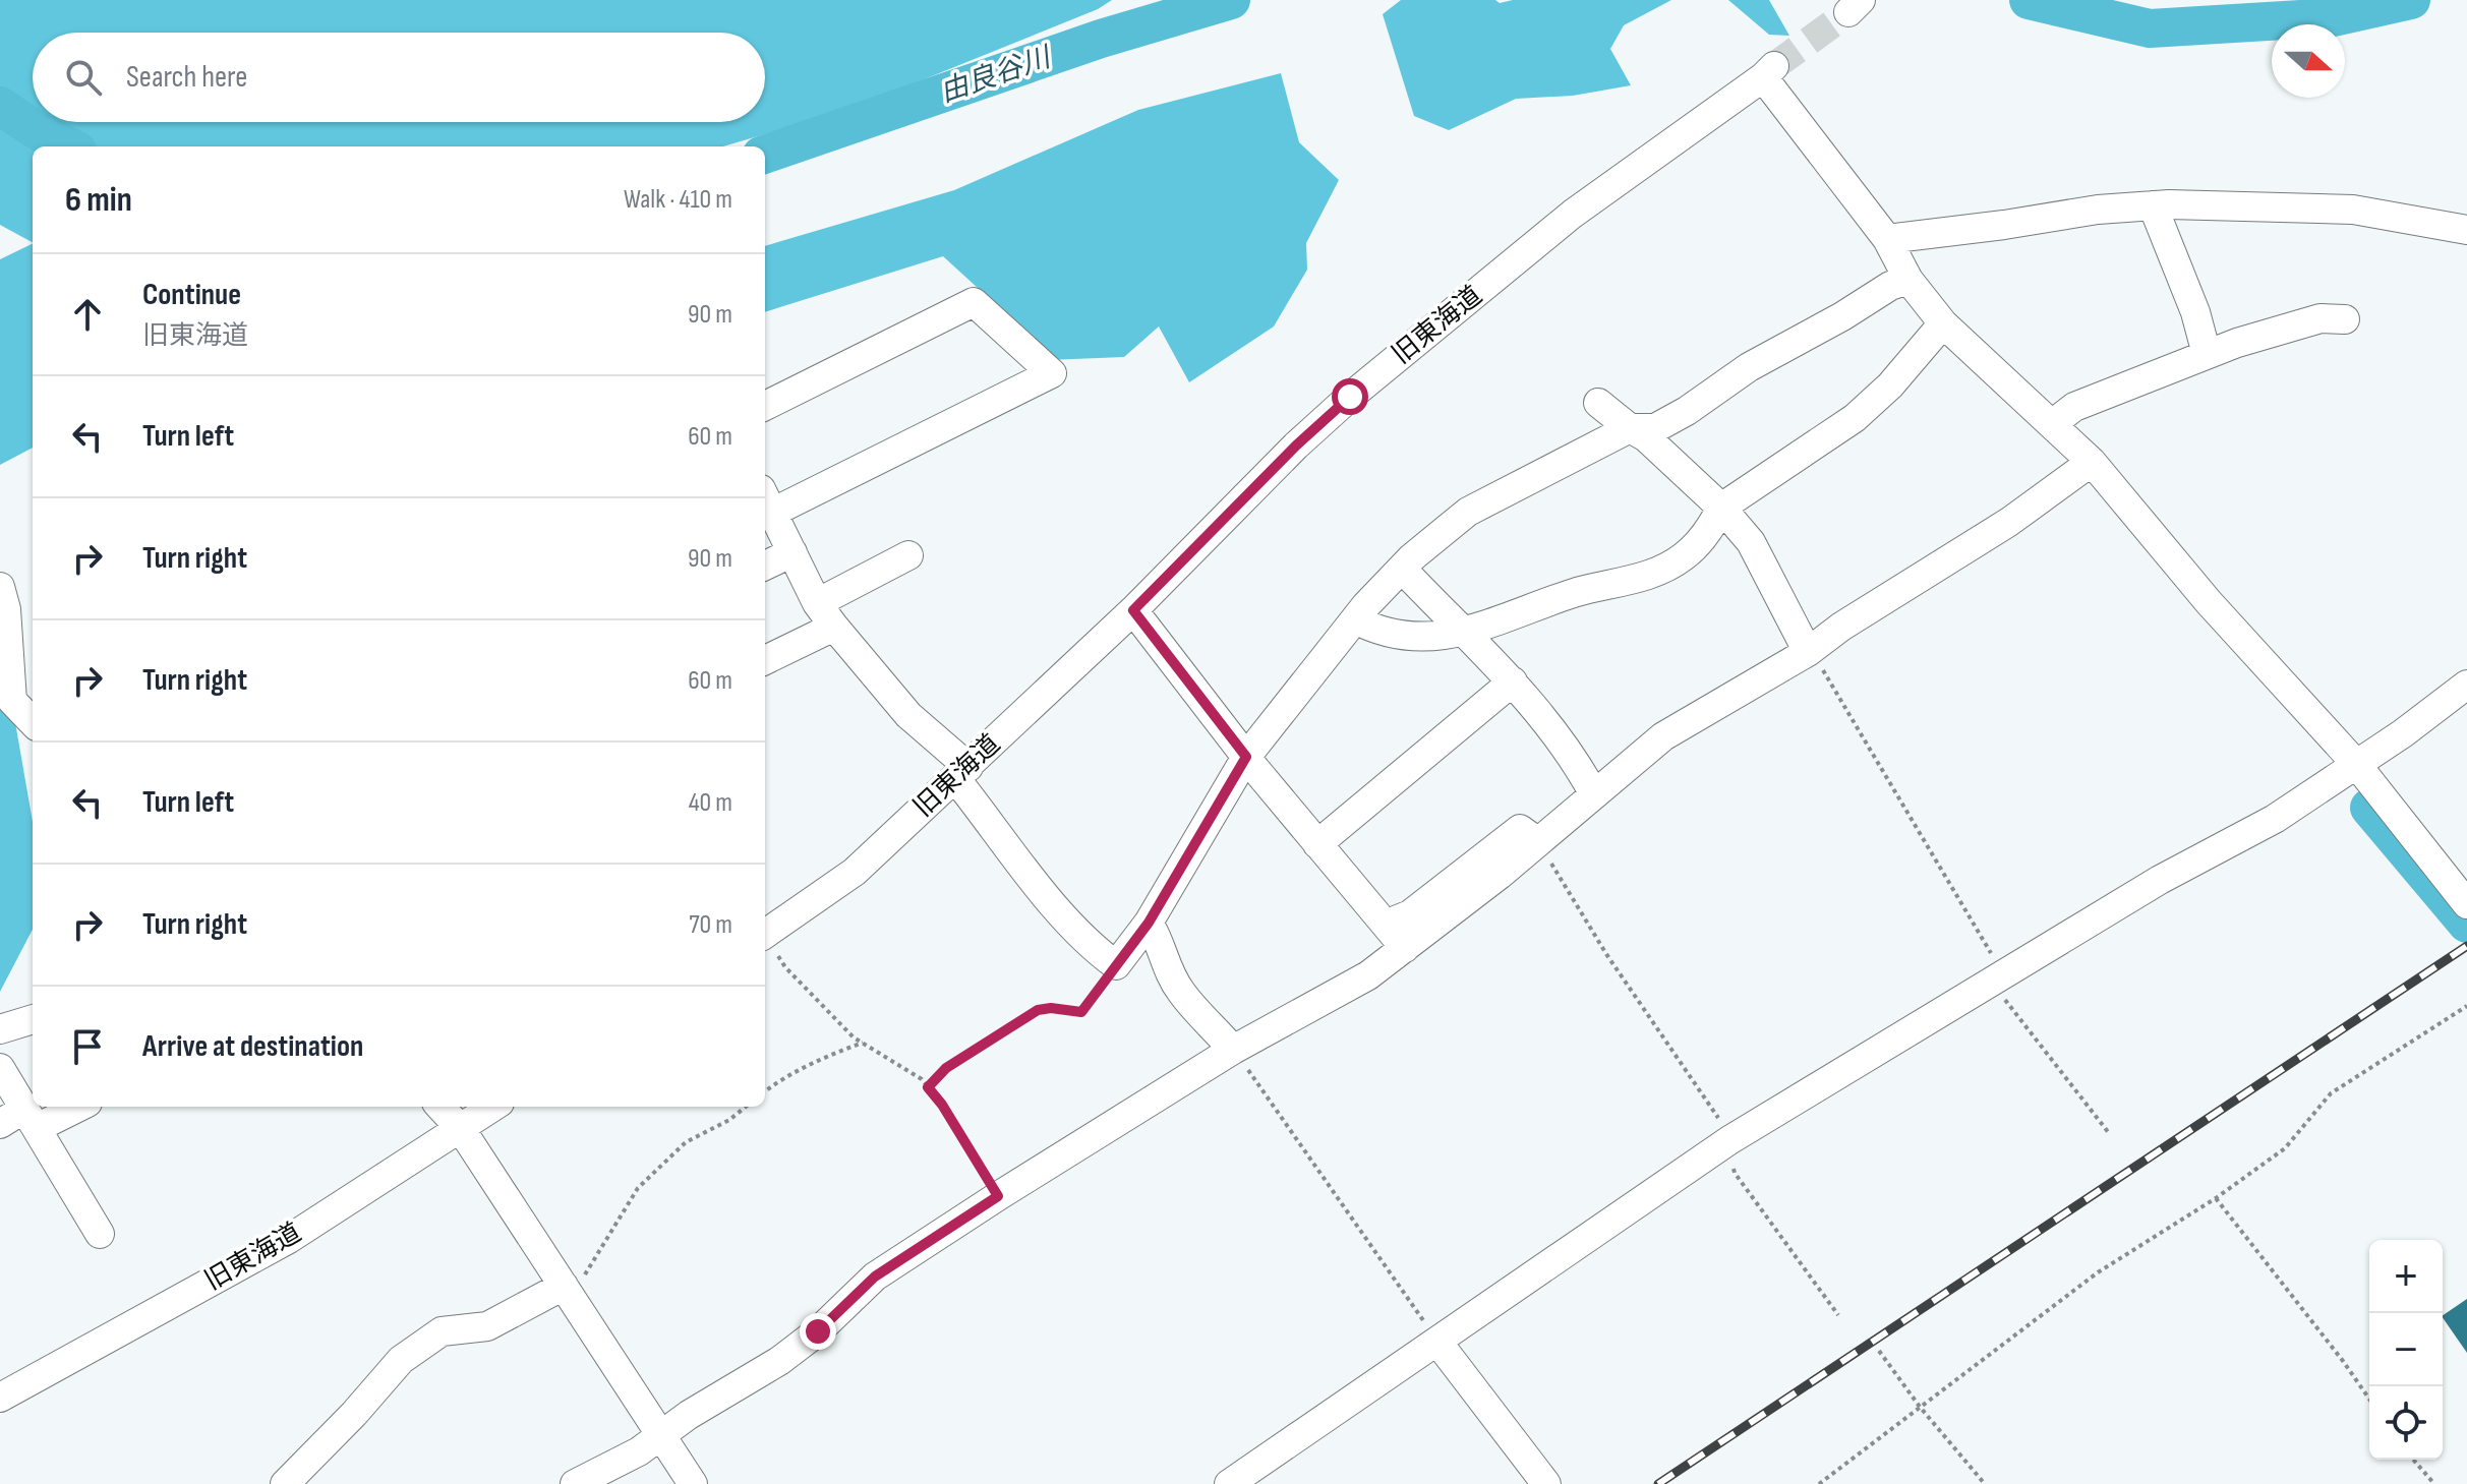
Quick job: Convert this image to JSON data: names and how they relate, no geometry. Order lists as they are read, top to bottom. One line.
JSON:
{"streets":{"street":["旧東海道"]},"water":["由良谷川"],"north":"right","page":{"search":"Search here","heading":["6 min","Walk · 410 m"],"list":[["Continue","旧東海道","90 m"],["Turn left","60 m"],["Turn right","90 m"],["Turn right","60 m"],["Turn left","40 m"],["Turn right","70 m"],"Arrive at destination"],"map_buttons":["+","−"]}}
